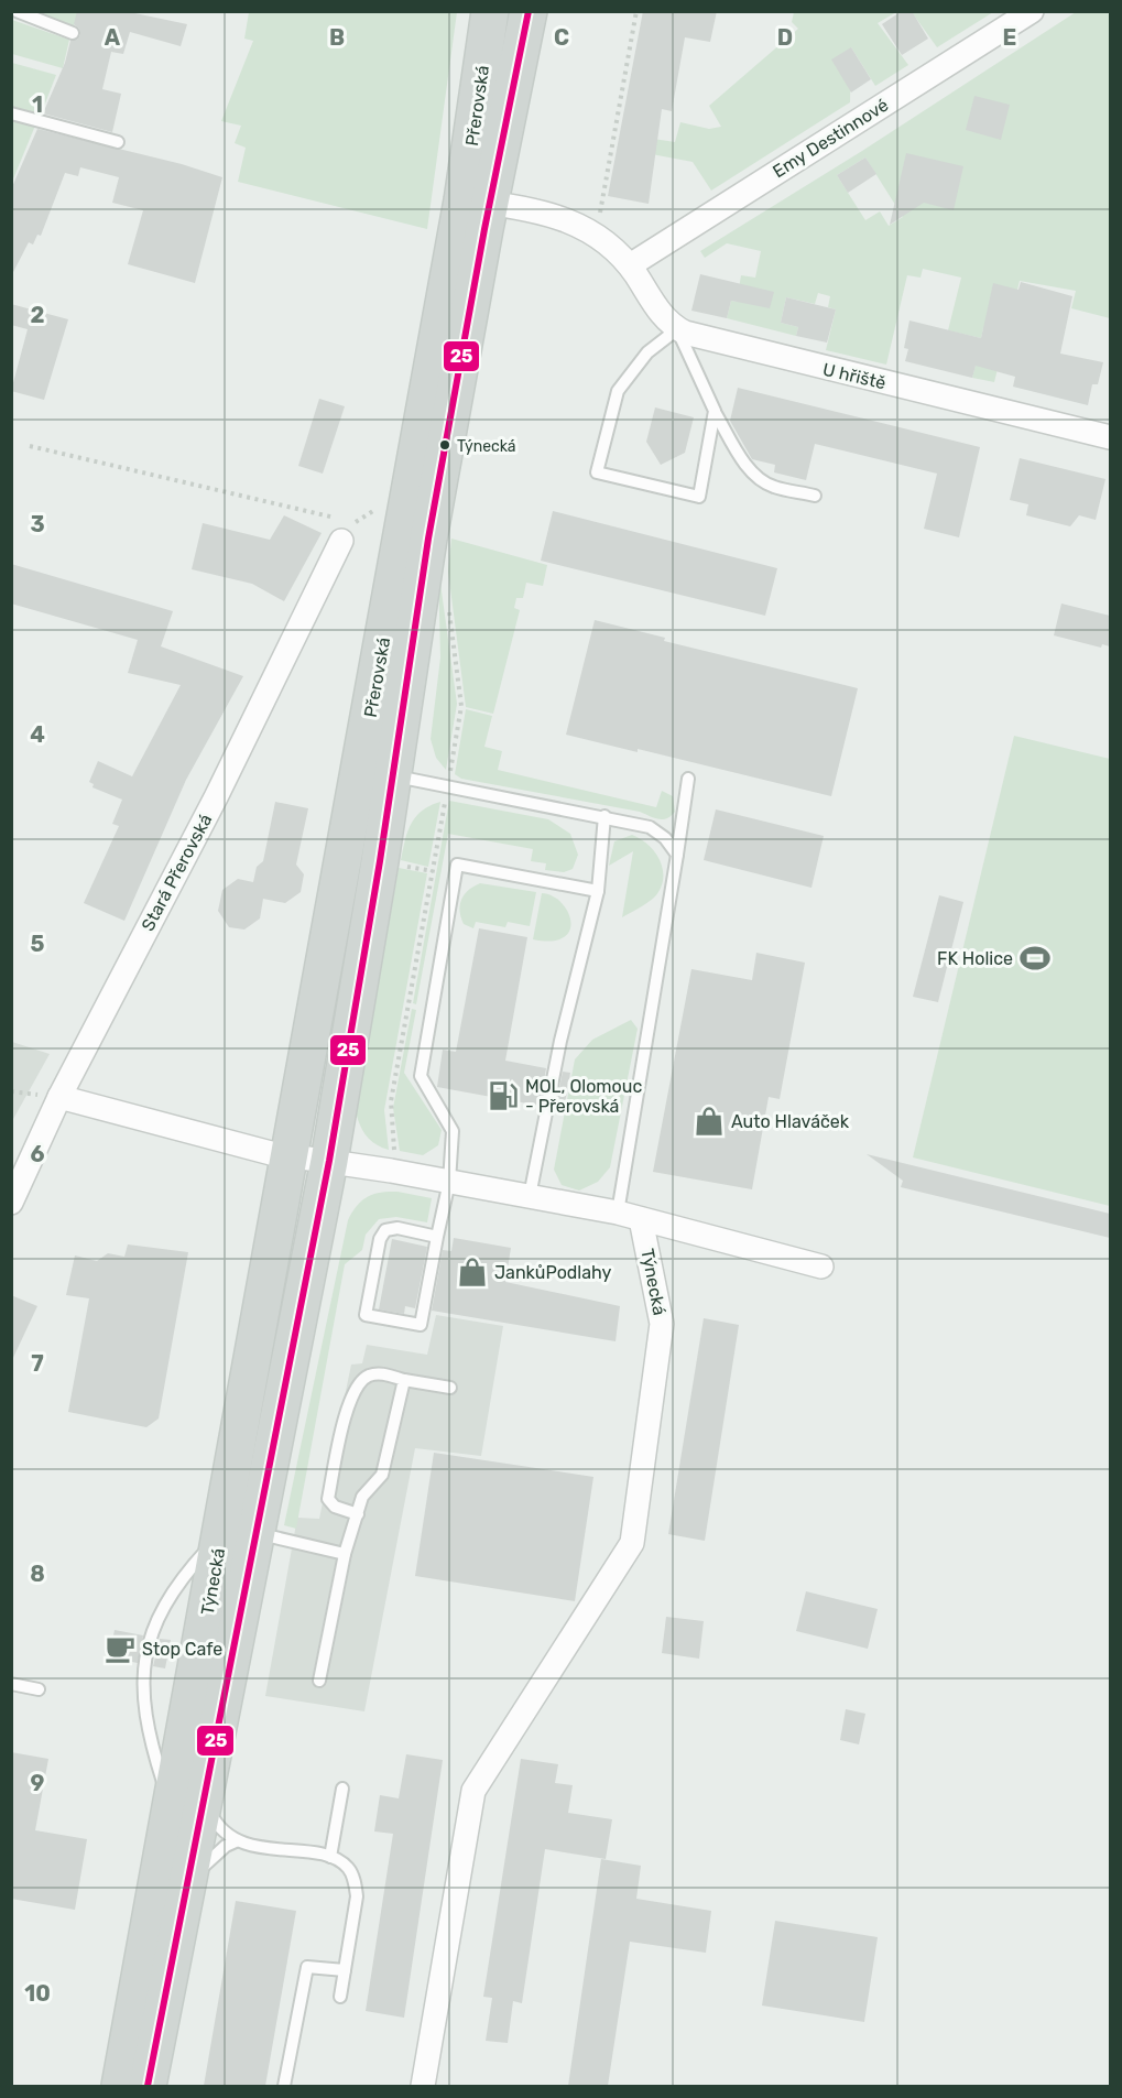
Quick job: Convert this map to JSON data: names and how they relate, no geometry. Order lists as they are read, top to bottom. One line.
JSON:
{"streets":{"main road":["Přerovská","Týnecká"],"street":["Emy Destinnové","U hřiště","Stará Přerovská"]},"crossings":[["Přerovská","Týnecká"],["Stará Přerovská","Týnecká"]],"places":{"other":["Týnecká"],"sports":["FK Holice"],"fuel station":["MOL, Olomouc - Přerovská"],"shop":["Auto Hlaváček","JankůPodlahy"],"cafe":["Stop Cafe"]},"lines":["transit line 25"],"grid":{"columns":["A","B","C","D","E"],"rows":["1","2","3","4","5","6","7","8","9","10"]}}
